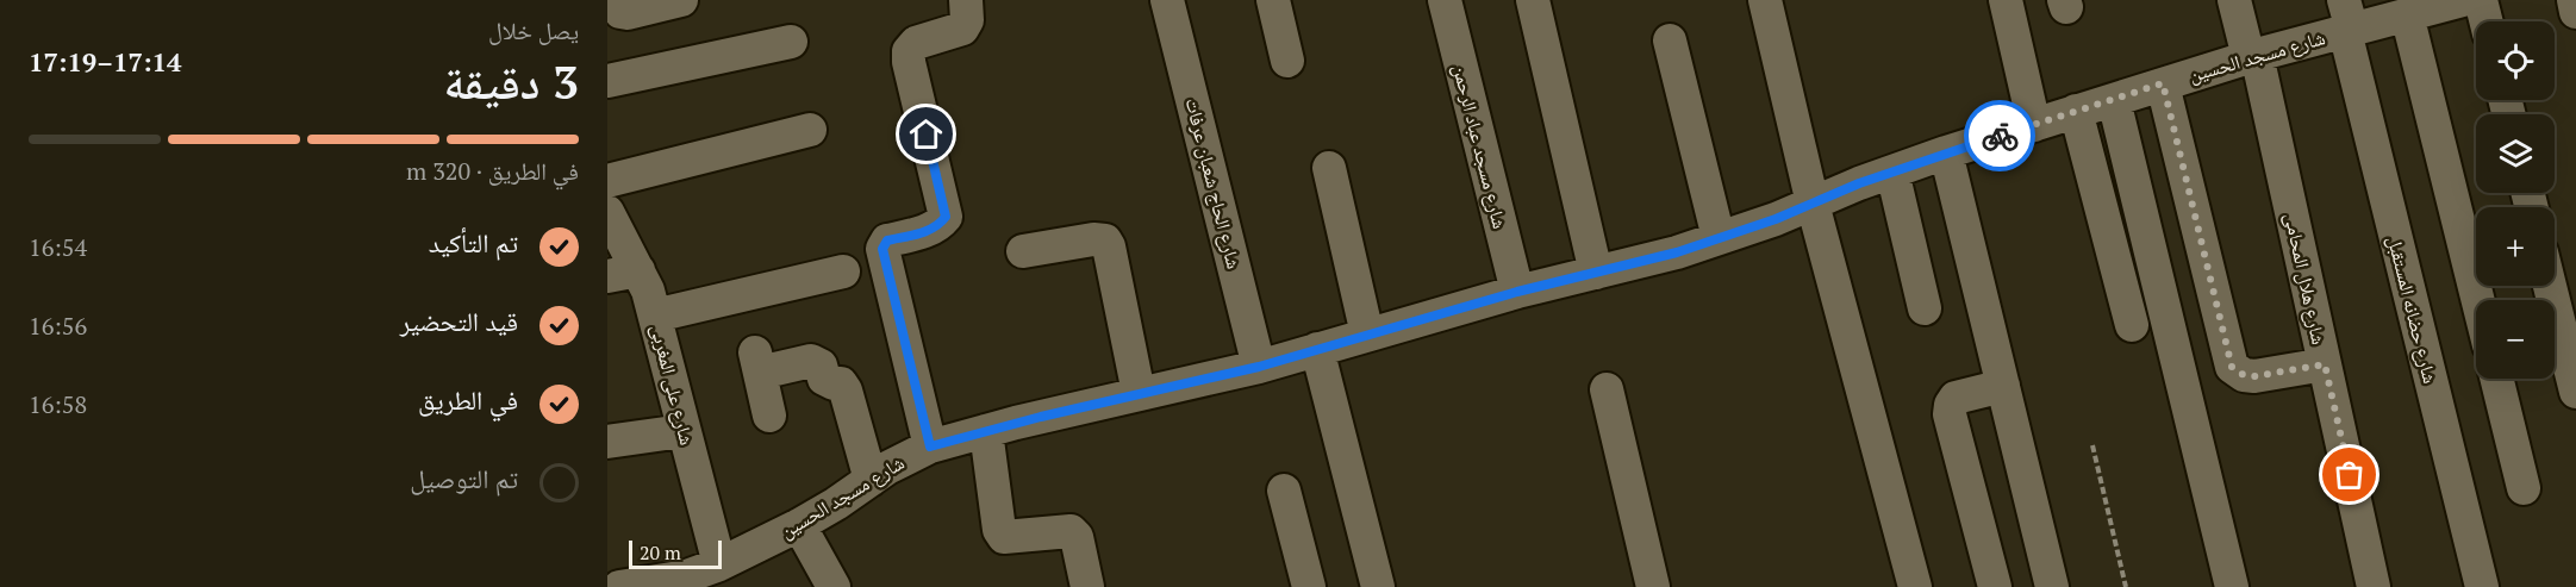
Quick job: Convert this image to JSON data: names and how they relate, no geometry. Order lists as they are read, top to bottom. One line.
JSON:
{"streets":{"street":["شارع مسجد الحسين","شارع مسجد عباد الرحمن","شارع الحاج شعبان عرفات","شارع هلال المحامى","شارع حضانه المستقبل","شارع على المغربى"]},"crossings":[["شارع مسجد الحسين","شارع مسجد عباد الرحمن"],["شارع مسجد الحسين","شارع الحاج شعبان عرفات"],["شارع مسجد الحسين","شارع هلال المحامى"],["شارع مسجد الحسين","شارع حضانه المستقبل"],["شارع مسجد الحسين","شارع على المغربى"]],"scale_bar":"20 m","page":{"heading":["3 دقيقة","يصل خلال","17:14–17:19"],"map_buttons":["+","−"],"bar":"في الطريق · 320 m","list":[["تم التأكيد","16:54"],["قيد التحضير","16:56"],["في الطريق","16:58"],"تم التوصيل"],"scale":"20 m"}}
